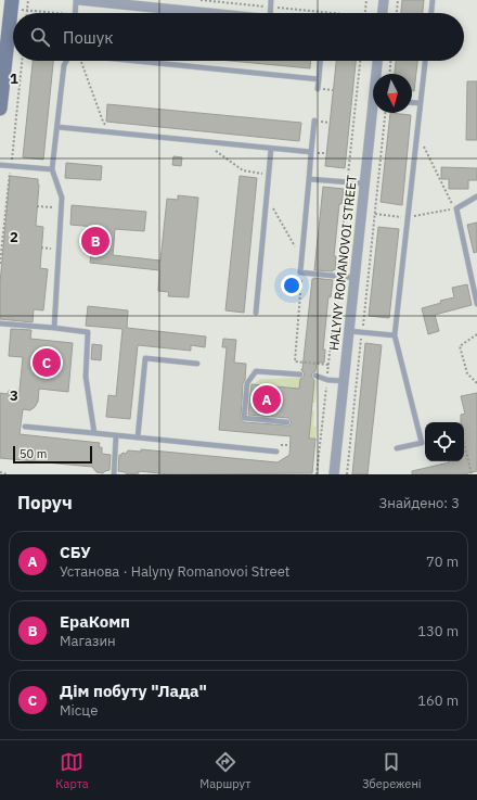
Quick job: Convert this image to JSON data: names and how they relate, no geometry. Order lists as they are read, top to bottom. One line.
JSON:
{"streets":{"street":["HALYNY ROMANOVOI STREET"]},"scale_bar":"50 m","north":"bottom","page":{"search":"Пошук","pins":["B","C","A"],"scale":"50 m","heading":["Поруч","Знайдено: 3"],"list":[{"mark":"A","name":"СБУ","note":"Установа · Halyny Romanovoi Street","value":"70 m"},{"mark":"B","name":"ЕраКомп","note":"Магазин","value":"130 m"},{"mark":"C","name":"Дім побуту \"Лада\"","note":"Місце","value":"160 m"}],"nav":["Карта","Маршрут","Збережені"]},"grid":{"rows":["1","2","3"]}}
